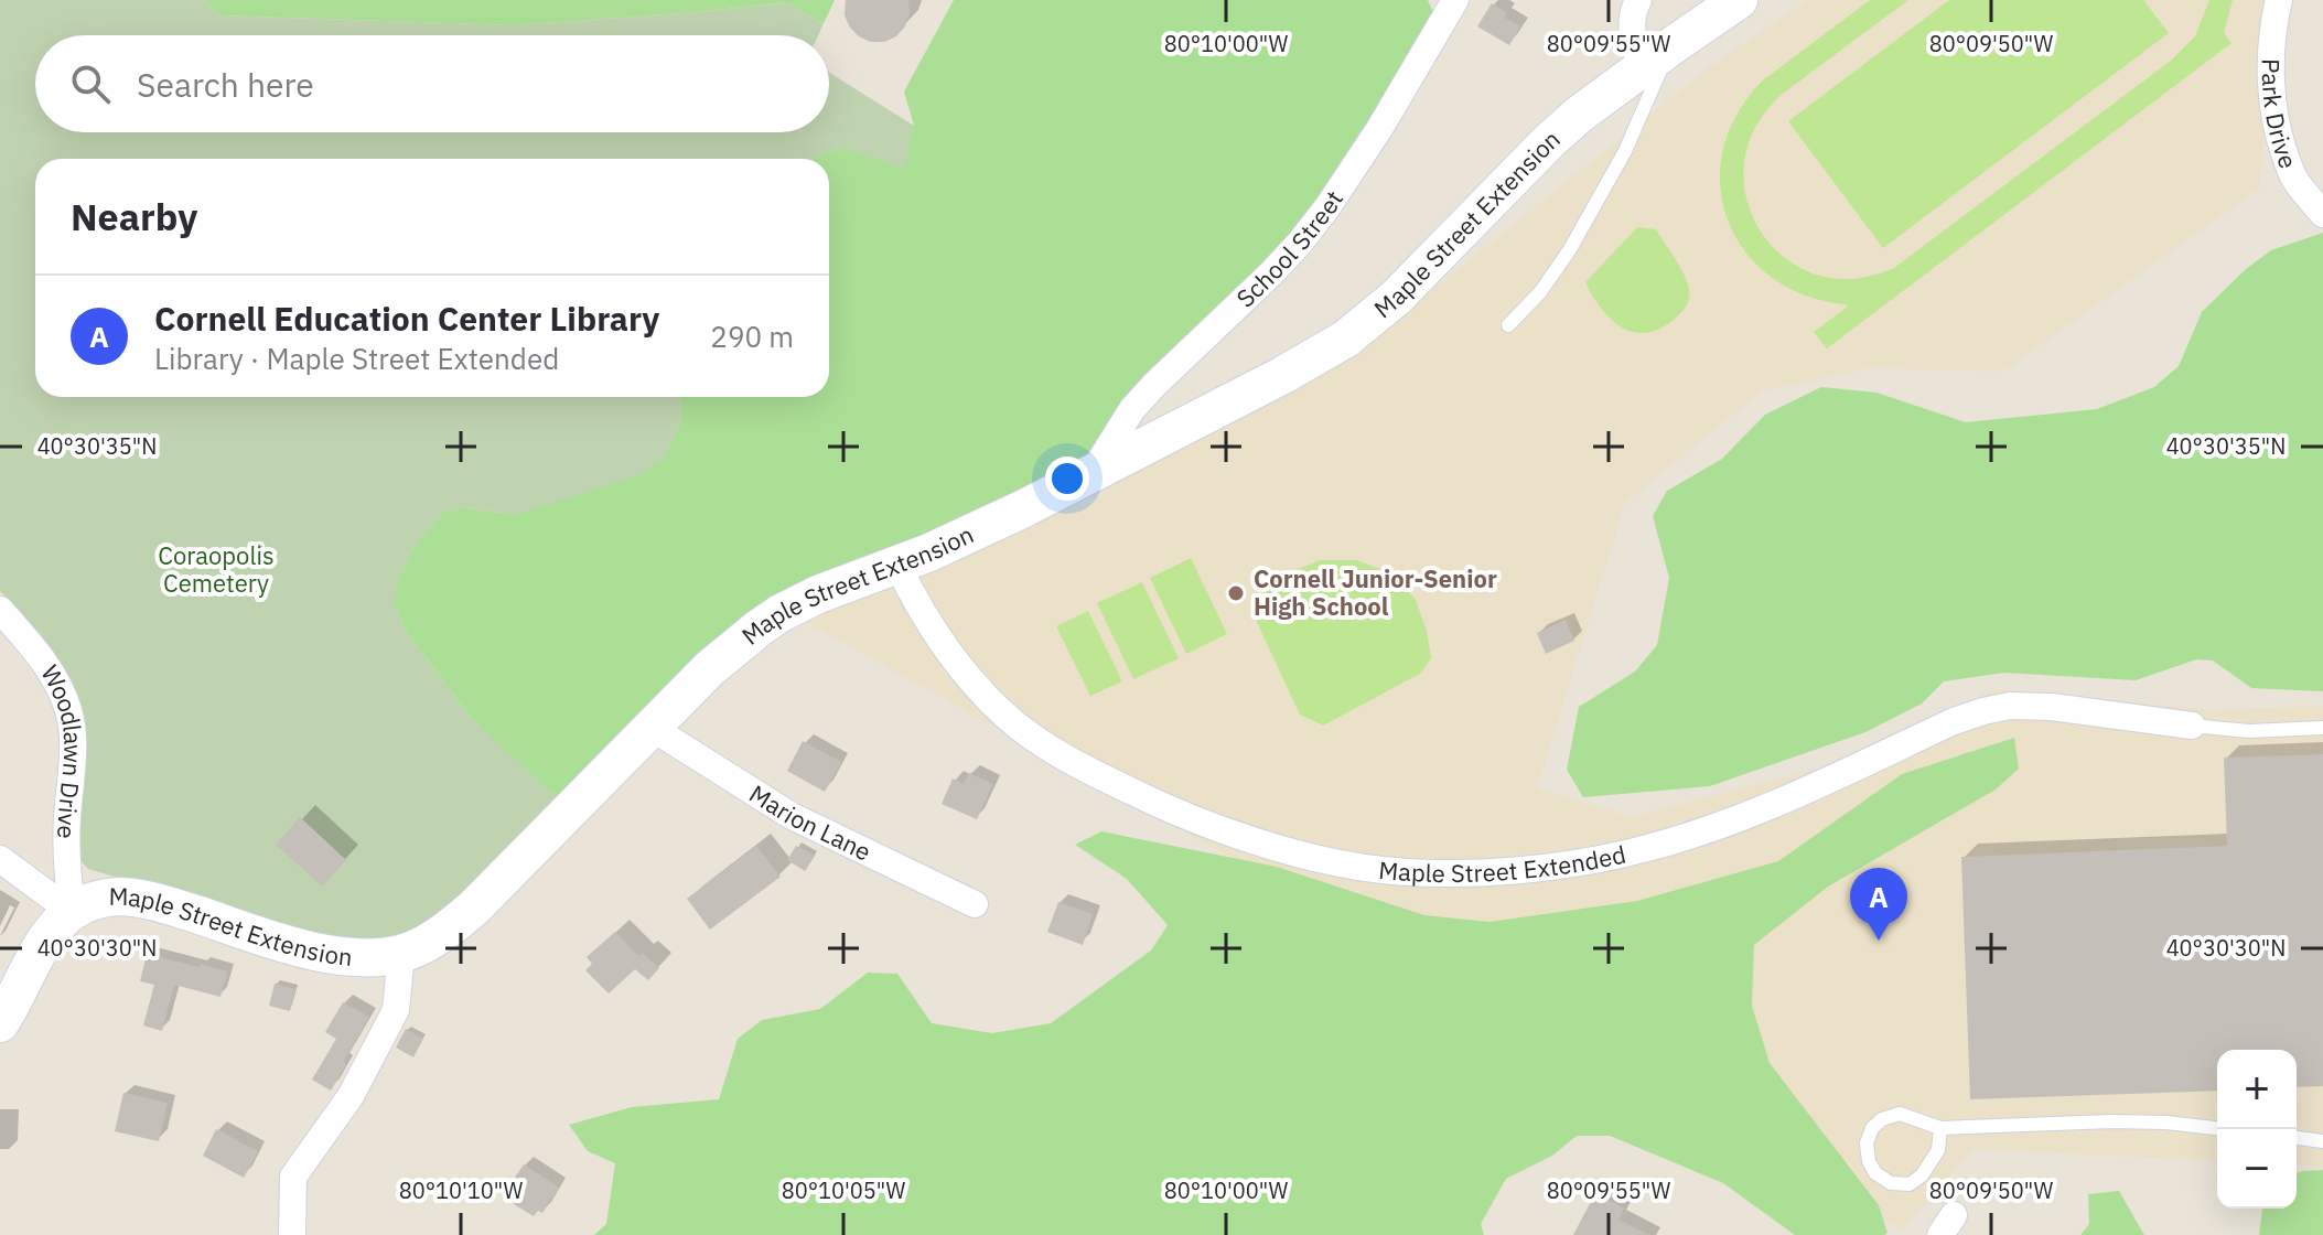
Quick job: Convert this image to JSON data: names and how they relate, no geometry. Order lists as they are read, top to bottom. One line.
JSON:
{"streets":{"street":["Park Drive","Maple Street Extension","School Street","Woodlawn Drive","Marion Lane","Maple Street Extended"]},"crossings":[["Maple Street Extension","School Street"],["Maple Street Extension","Woodlawn Drive"],["Maple Street Extension","Marion Lane"],["Maple Street Extension","Maple Street Extended"]],"parks":["Coraopolis Cemetery"],"places":["Cornell Junior-Senior High School"],"page":{"search":"Search here","heading":"Nearby","list":[{"mark":"A","name":"Cornell Education Center Library","note":"Library · Maple Street Extended","value":"290 m"}],"pins":"A","map_buttons":["+","−"]},"coordinates":["80°10'00\"W","80°09'55\"W","80°09'50\"W","40°30'35\"N","40°30'30\"N","80°10'10\"W","80°10'05\"W"]}
